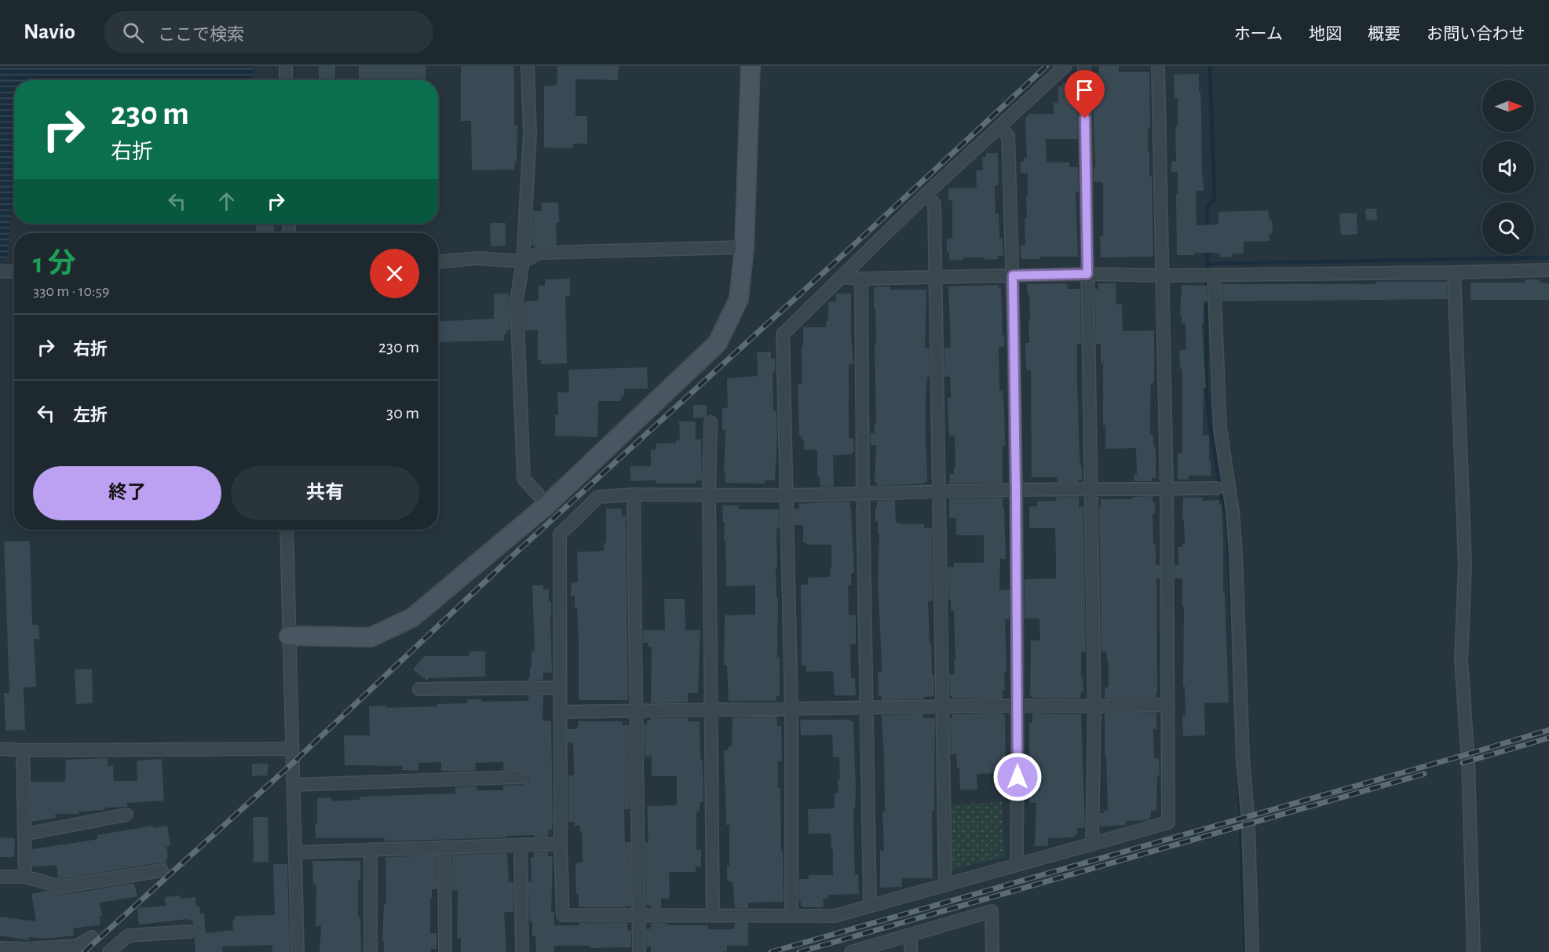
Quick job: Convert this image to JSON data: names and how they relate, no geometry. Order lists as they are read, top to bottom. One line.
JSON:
{"north":"right","page":{"header":"Navio","search":"ここで検索","nav":["ホーム","地図","概要","お問い合わせ"],"turn":["230 m","右折"],"heading":["1 分","330 m · 10:59"],"list":[{"name":"右折","value":"230 m"},{"name":"左折","value":"30 m"}],"buttons":["終了","共有"]}}
